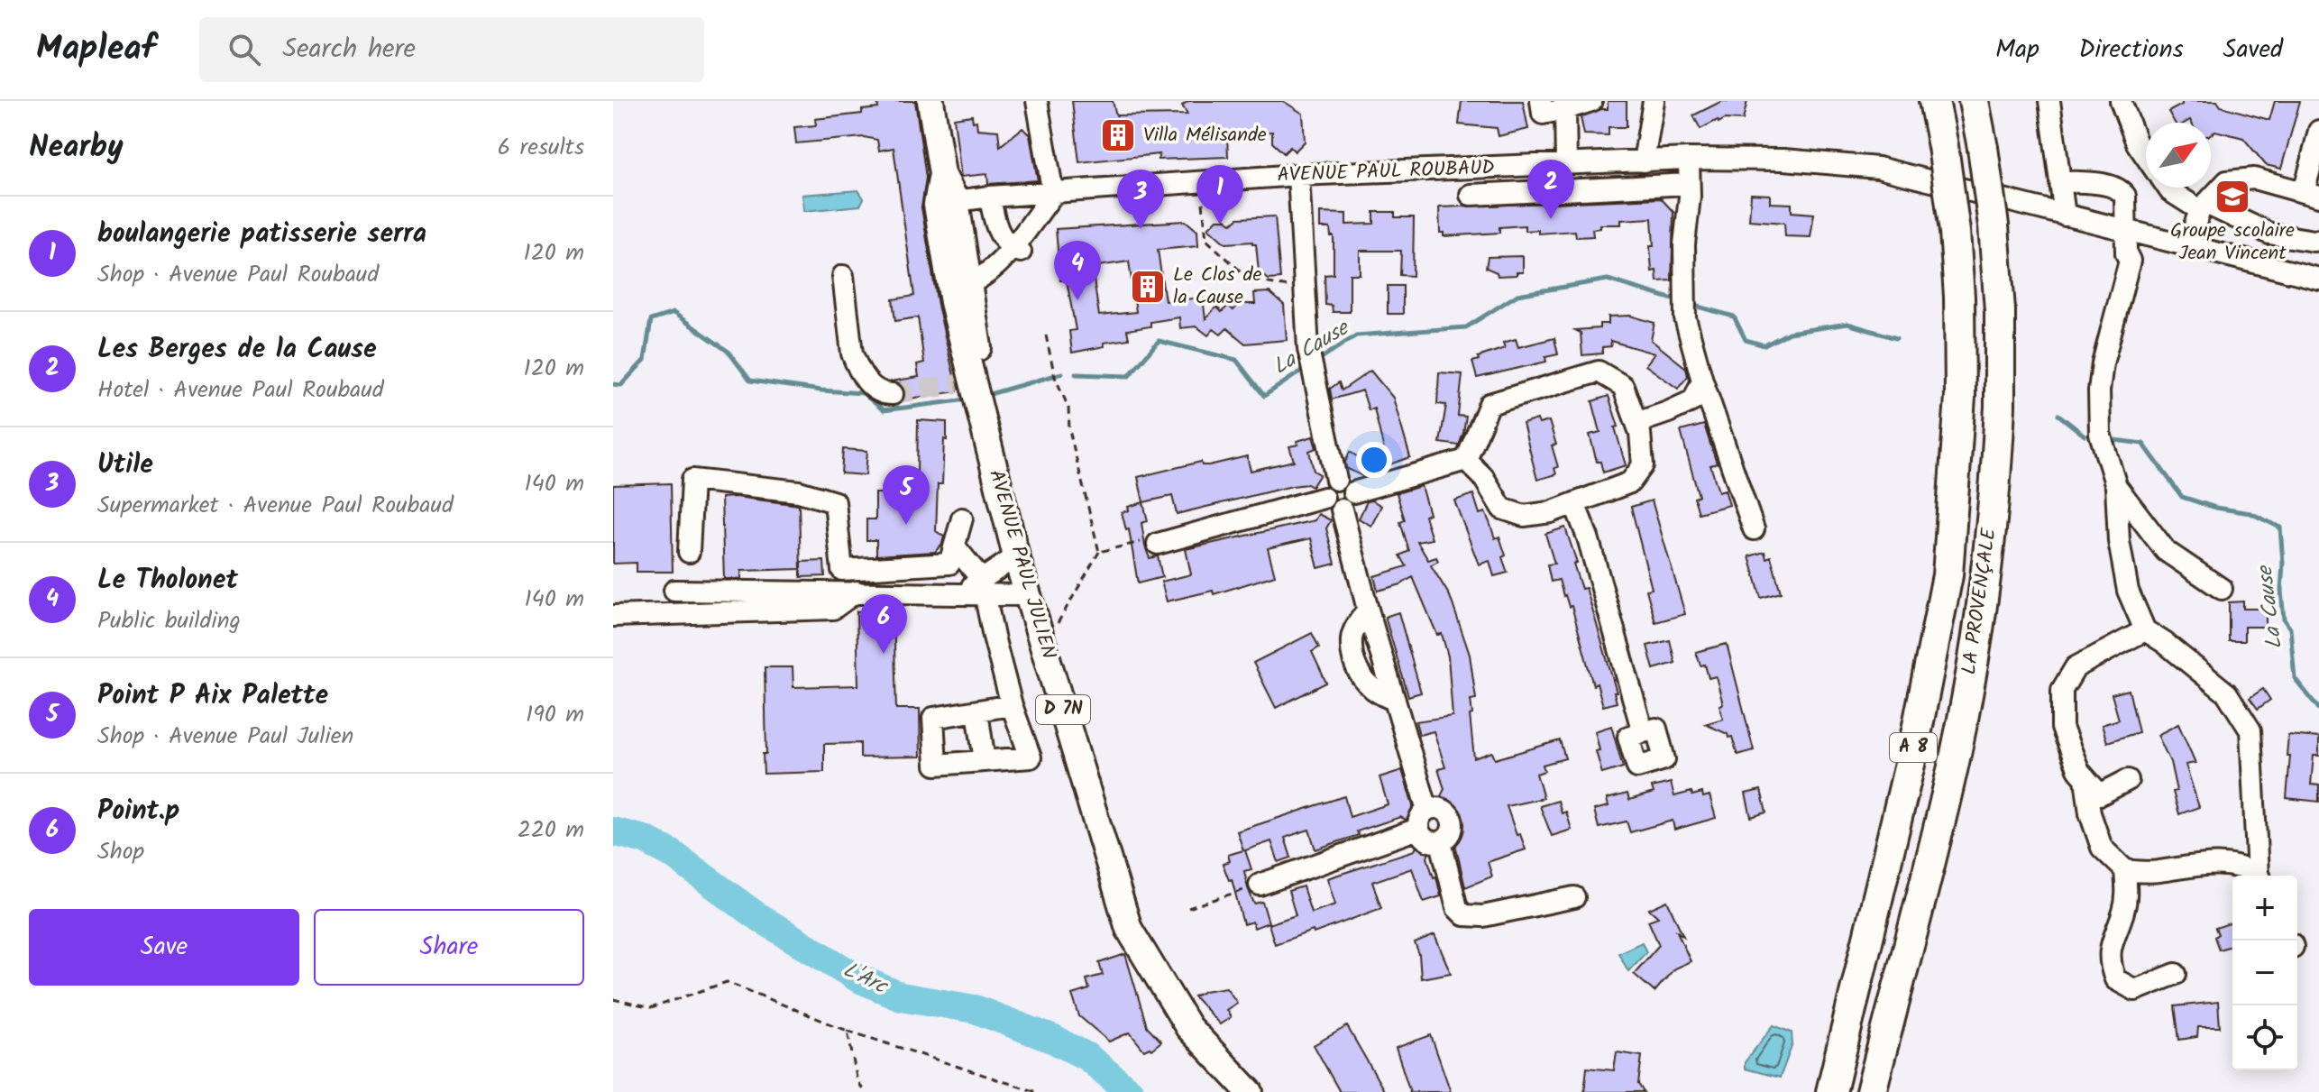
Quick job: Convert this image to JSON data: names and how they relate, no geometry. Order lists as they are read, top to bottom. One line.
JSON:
{"streets":{"highway":["LA PROVENÇALE","A 8"],"main road":["AVENUE PAUL JULIEN","D 7N"],"street":["AVENUE PAUL ROUBAUD"]},"crossings":[["AVENUE PAUL ROUBAUD","AVENUE PAUL JULIEN"]],"water":["La Cause","L'Arc"],"places":{"building":["Villa Mélisande","Le Clos de la Cause"],"school or university":["Groupe scolaire Jean Vincent"]},"north":"top right","page":{"header":"Mapleaf","search":"Search here","nav":["Map","Directions","Saved"],"heading":["Nearby","6 results"],"pins":["2","1","3","4","5","6"],"list":[{"mark":"1","name":"boulangerie patisserie serra","note":"Shop · Avenue Paul Roubaud","value":"120 m"},{"mark":"2","name":"Les Berges de la Cause","note":"Hotel · Avenue Paul Roubaud","value":"120 m"},{"mark":"3","name":"Utile","note":"Supermarket · Avenue Paul Roubaud","value":"140 m"},{"mark":"4","name":"Le Tholonet","note":"Public building","value":"140 m"},{"mark":"5","name":"Point P Aix Palette","note":"Shop · Avenue Paul Julien","value":"190 m"},{"mark":"6","name":"Point.p","note":"Shop","value":"220 m"}],"map_buttons":["+","−"],"buttons":["Save","Share"]}}
